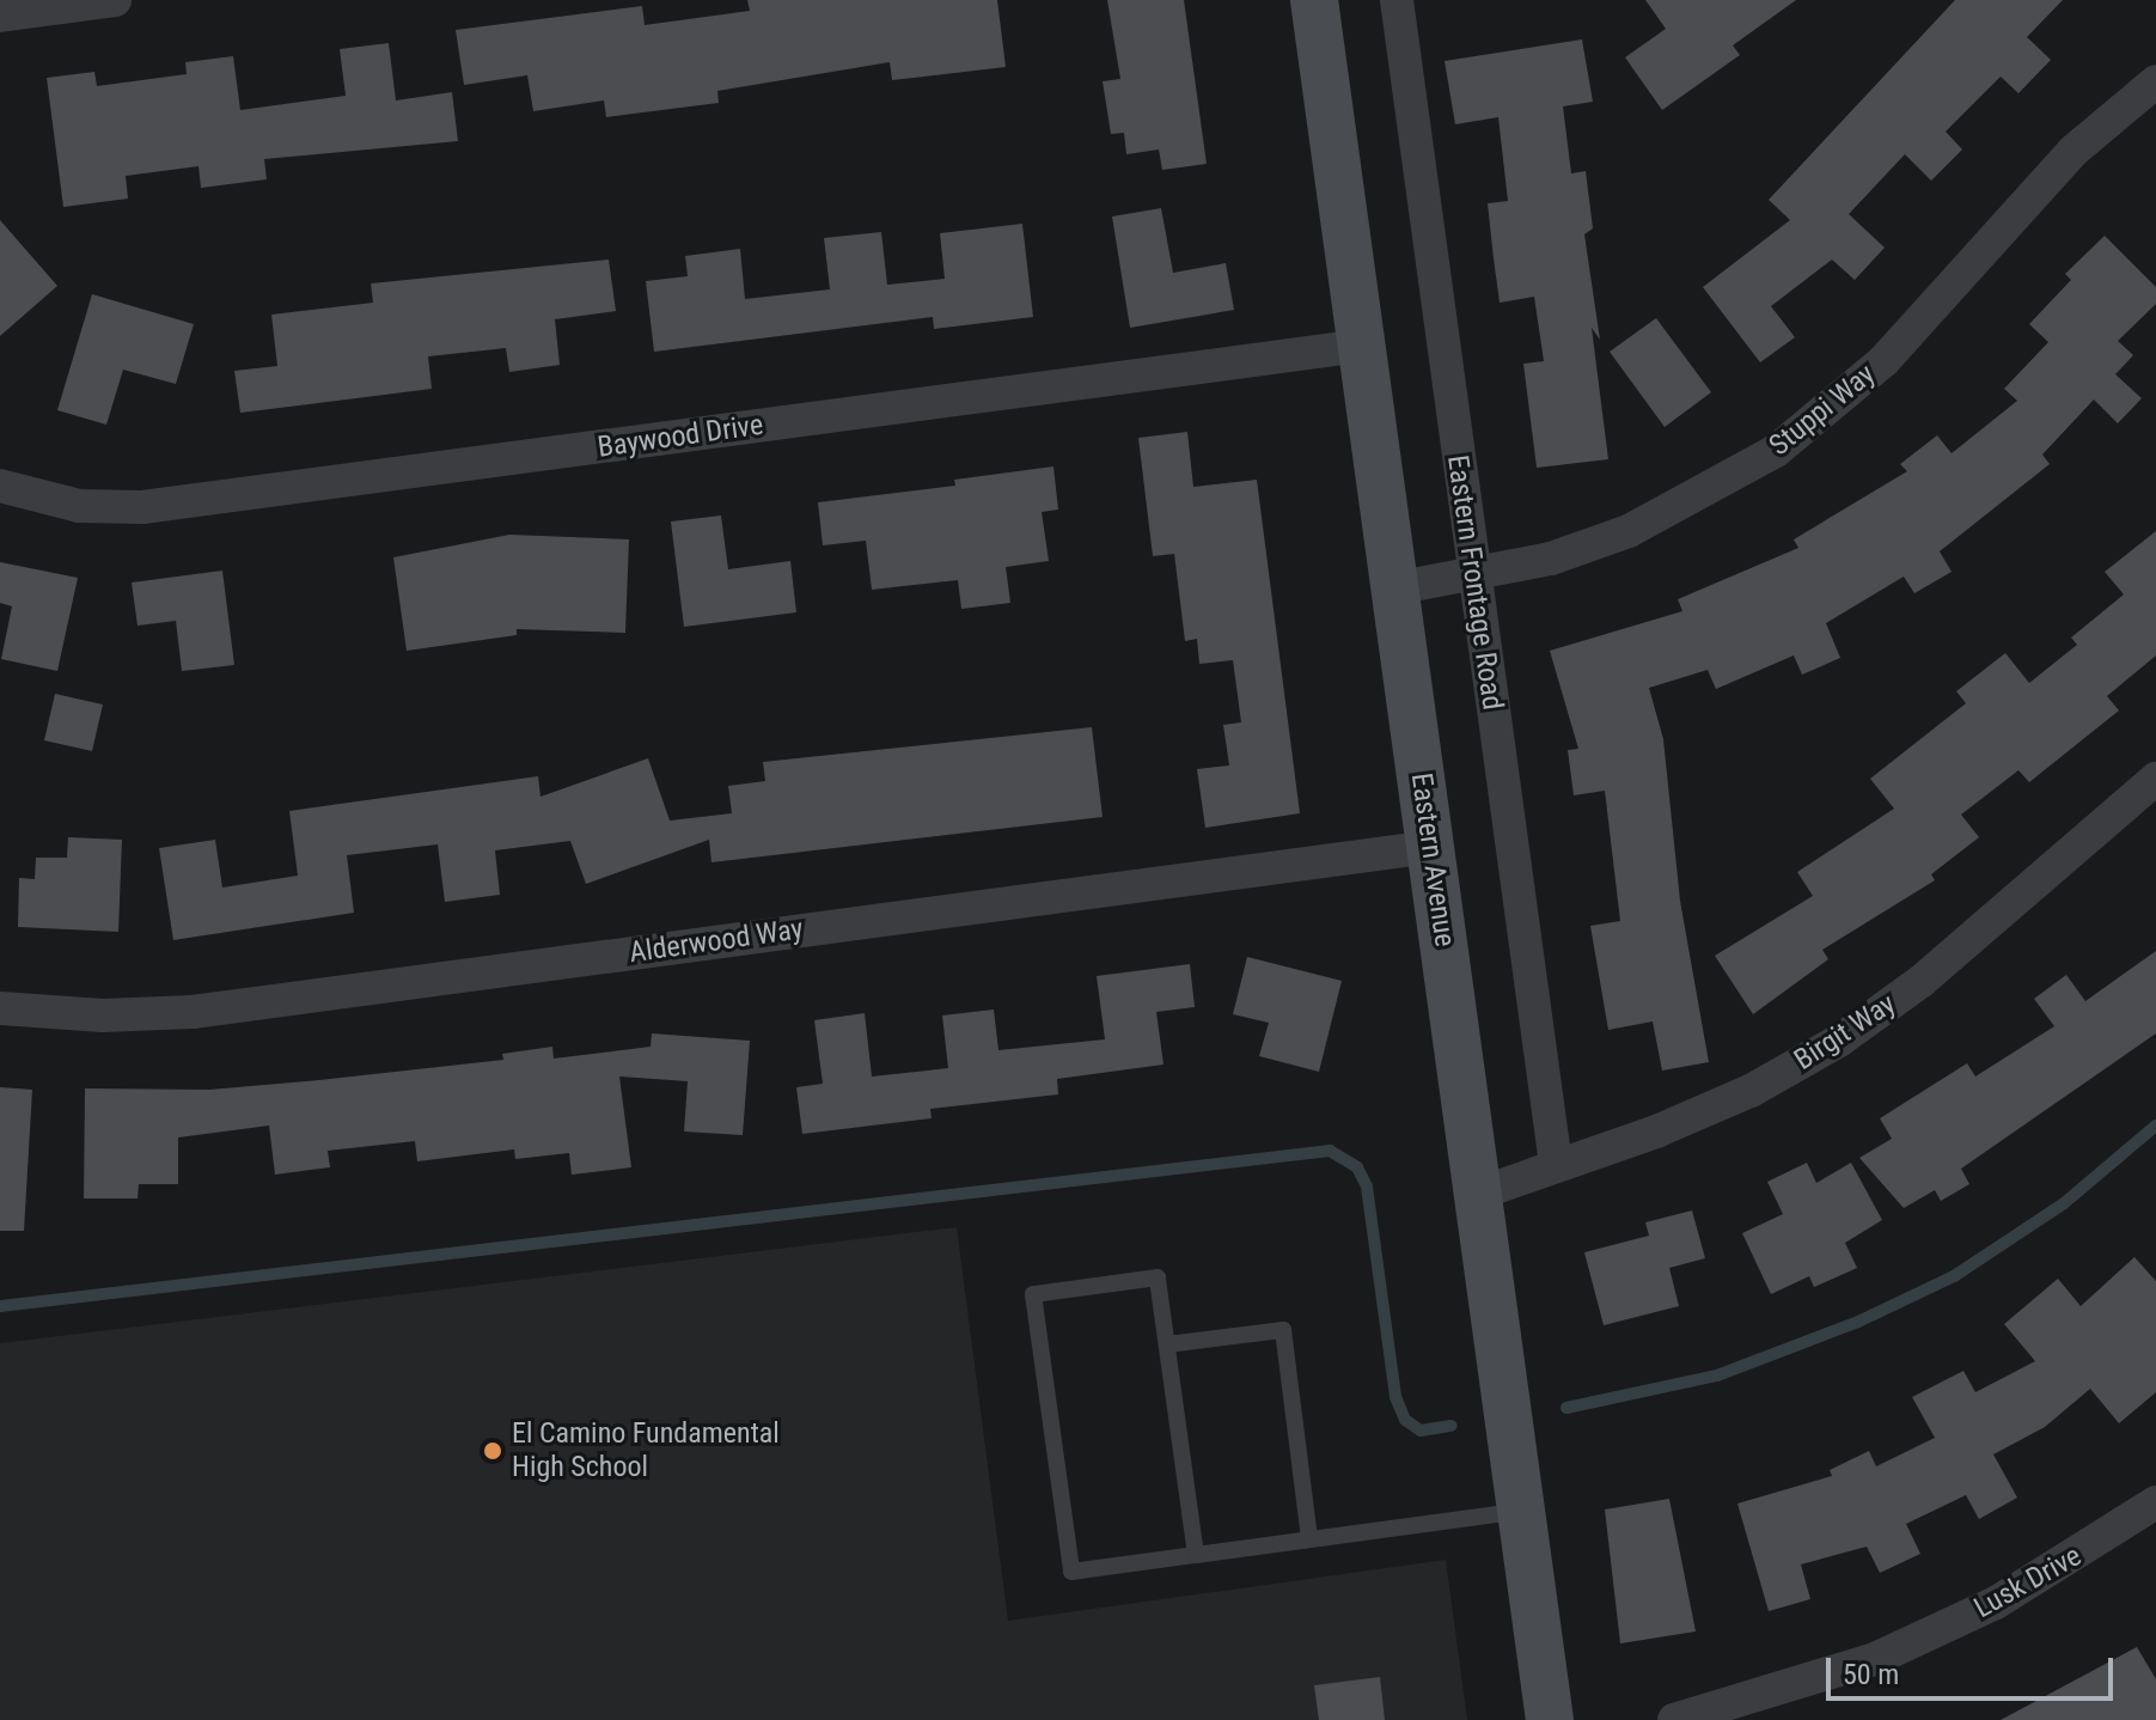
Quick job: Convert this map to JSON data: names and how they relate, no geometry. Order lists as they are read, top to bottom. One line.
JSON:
{"streets":{"main road":["Eastern Avenue"],"street":["Stuppi Way","Baywood Drive","Eastern Frontage Road","Alderwood Way","Birgit Way","Lusk Drive"]},"crossings":[["Stuppi Way","Eastern Frontage Road"],["Stuppi Way","Eastern Avenue"],["Baywood Drive","Eastern Avenue"],["Eastern Frontage Road","Birgit Way"],["Eastern Avenue","Alderwood Way"],["Eastern Avenue","Birgit Way"]],"places":["El Camino Fundamental High School"],"scale_bar":"50 m"}
